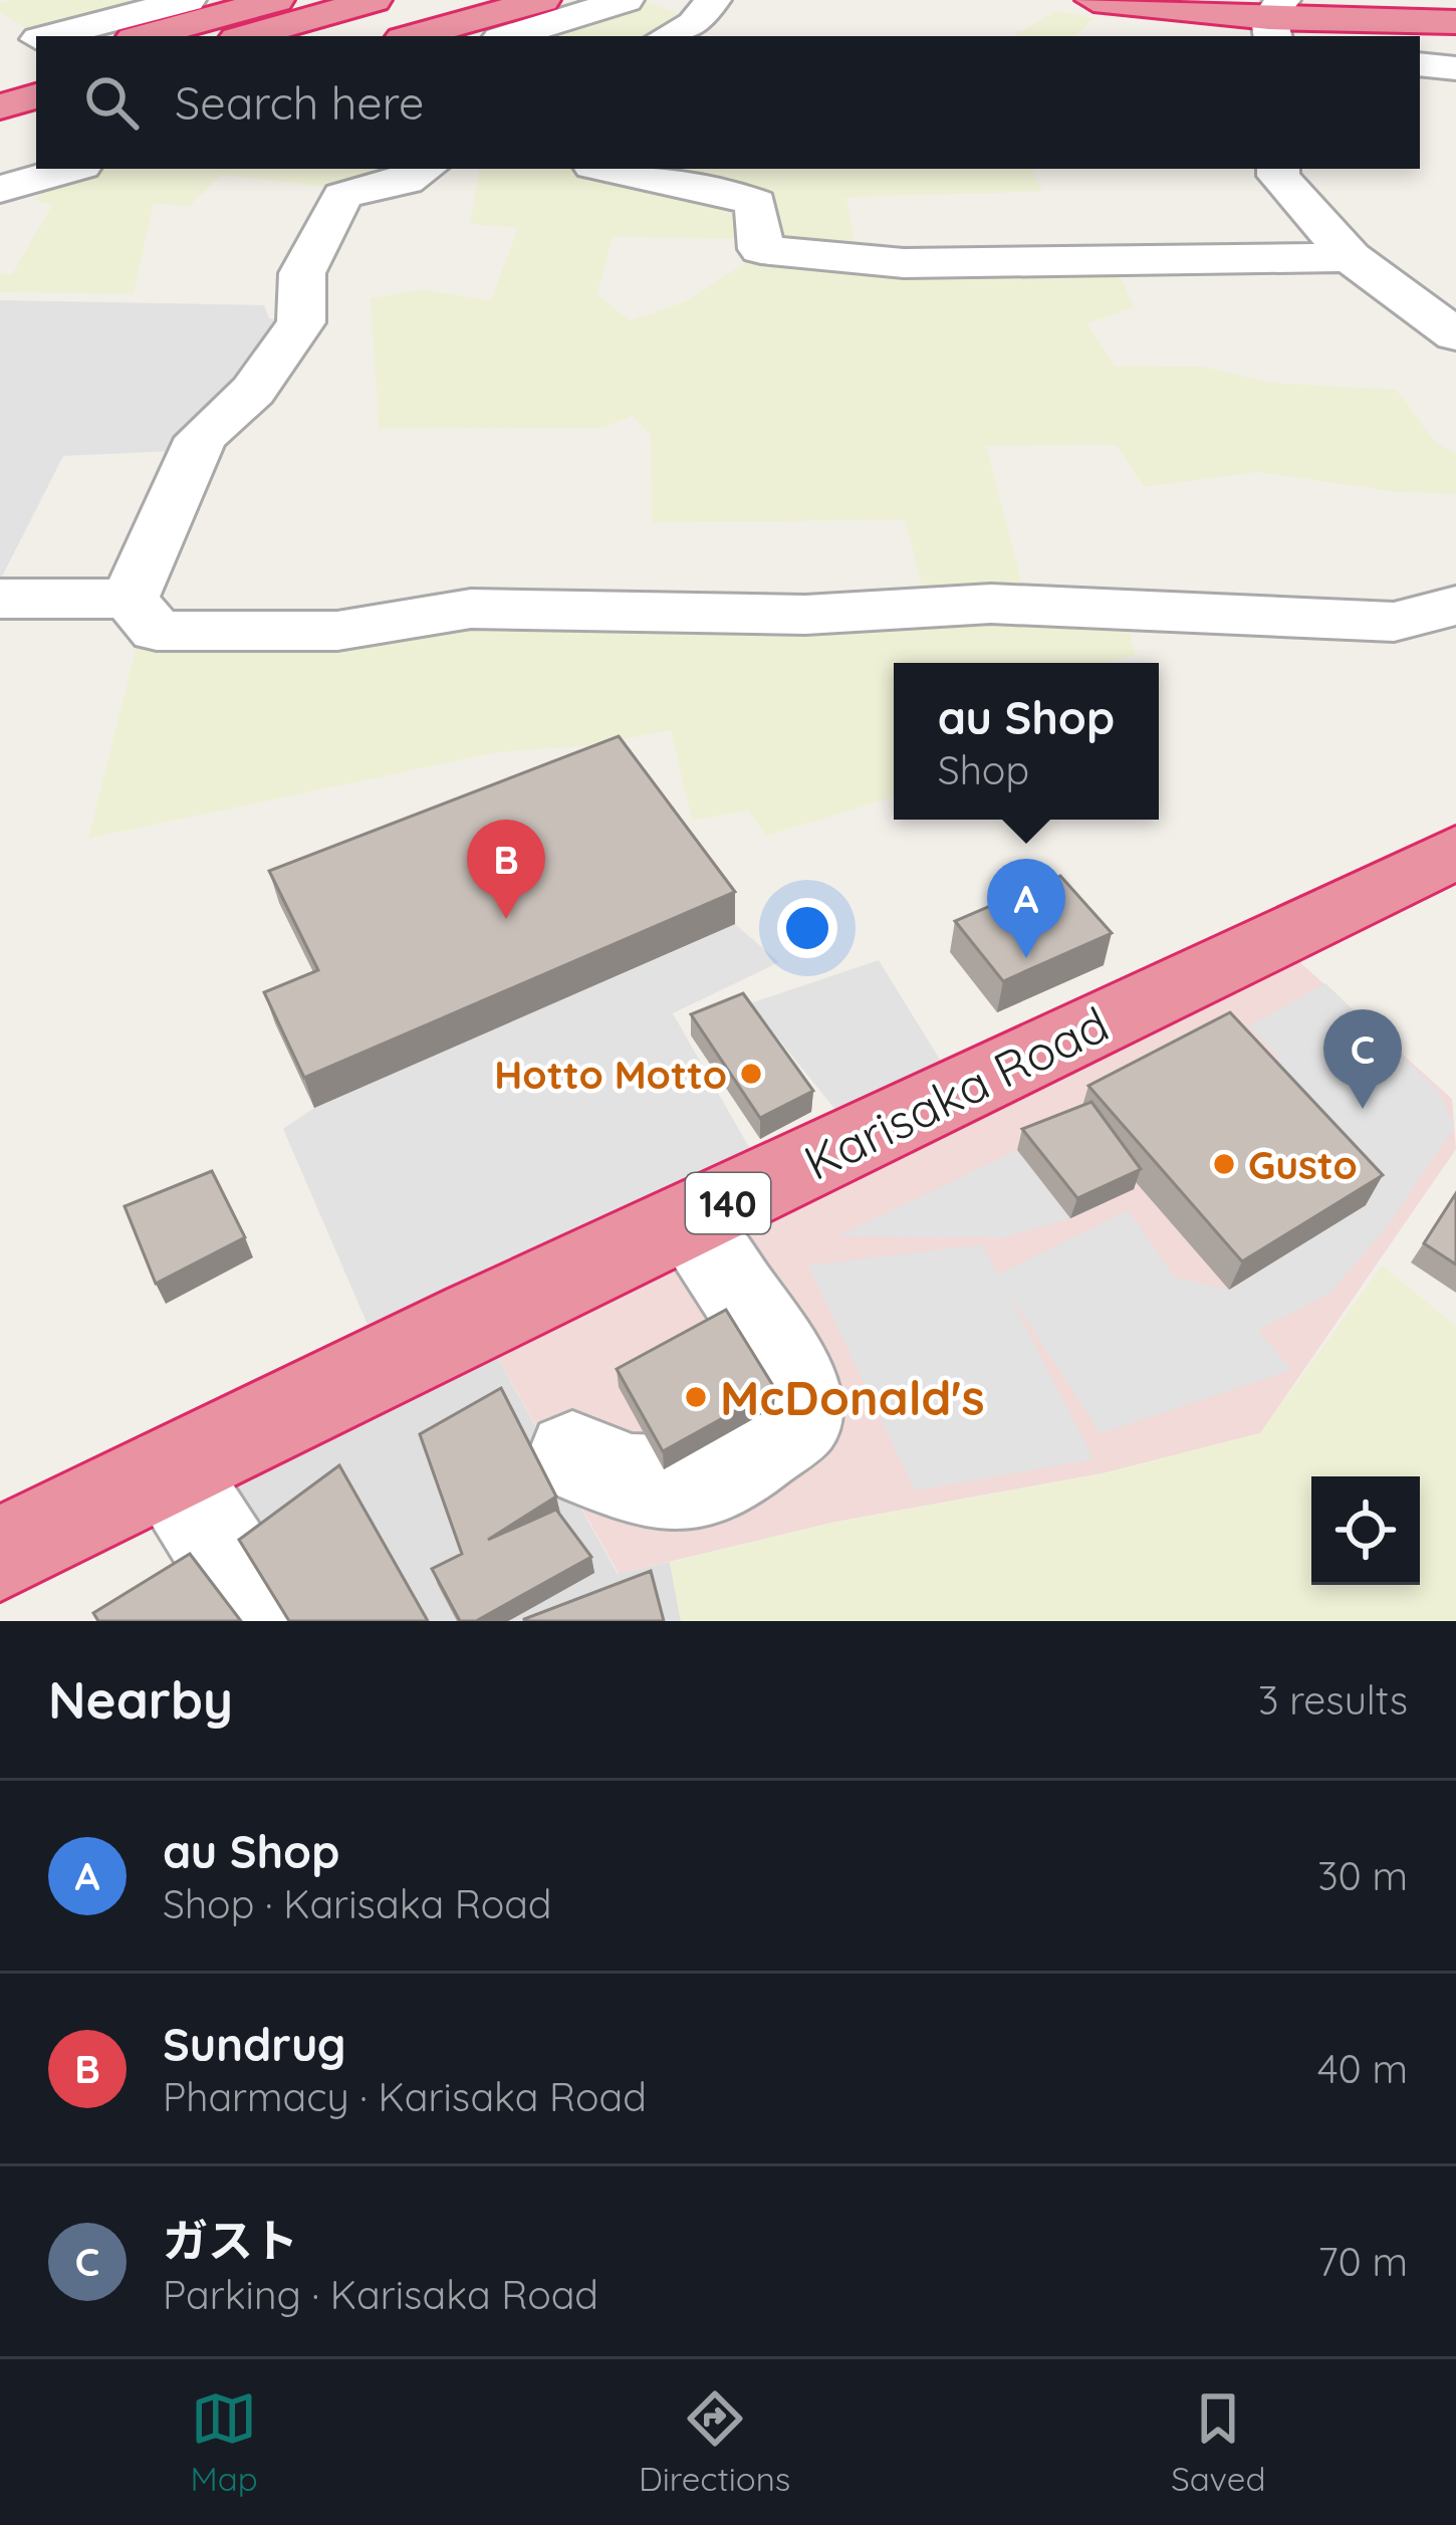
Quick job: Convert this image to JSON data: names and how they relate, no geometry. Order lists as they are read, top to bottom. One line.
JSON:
{"streets":{"highway":["Karisaka Road","140"]},"places":["Hotto Motto","Gusto","McDonald's"],"page":{"search":"Search here","popup":["au Shop","Shop"],"pins":["B","A","C"],"heading":["Nearby","3 results"],"list":[{"mark":"A","name":"au Shop","note":"Shop · Karisaka Road","value":"30 m"},{"mark":"B","name":"Sundrug","note":"Pharmacy · Karisaka Road","value":"40 m"},{"mark":"C","name":"ガスト","note":"Parking · Karisaka Road","value":"70 m"}],"nav":["Map","Directions","Saved"]}}
